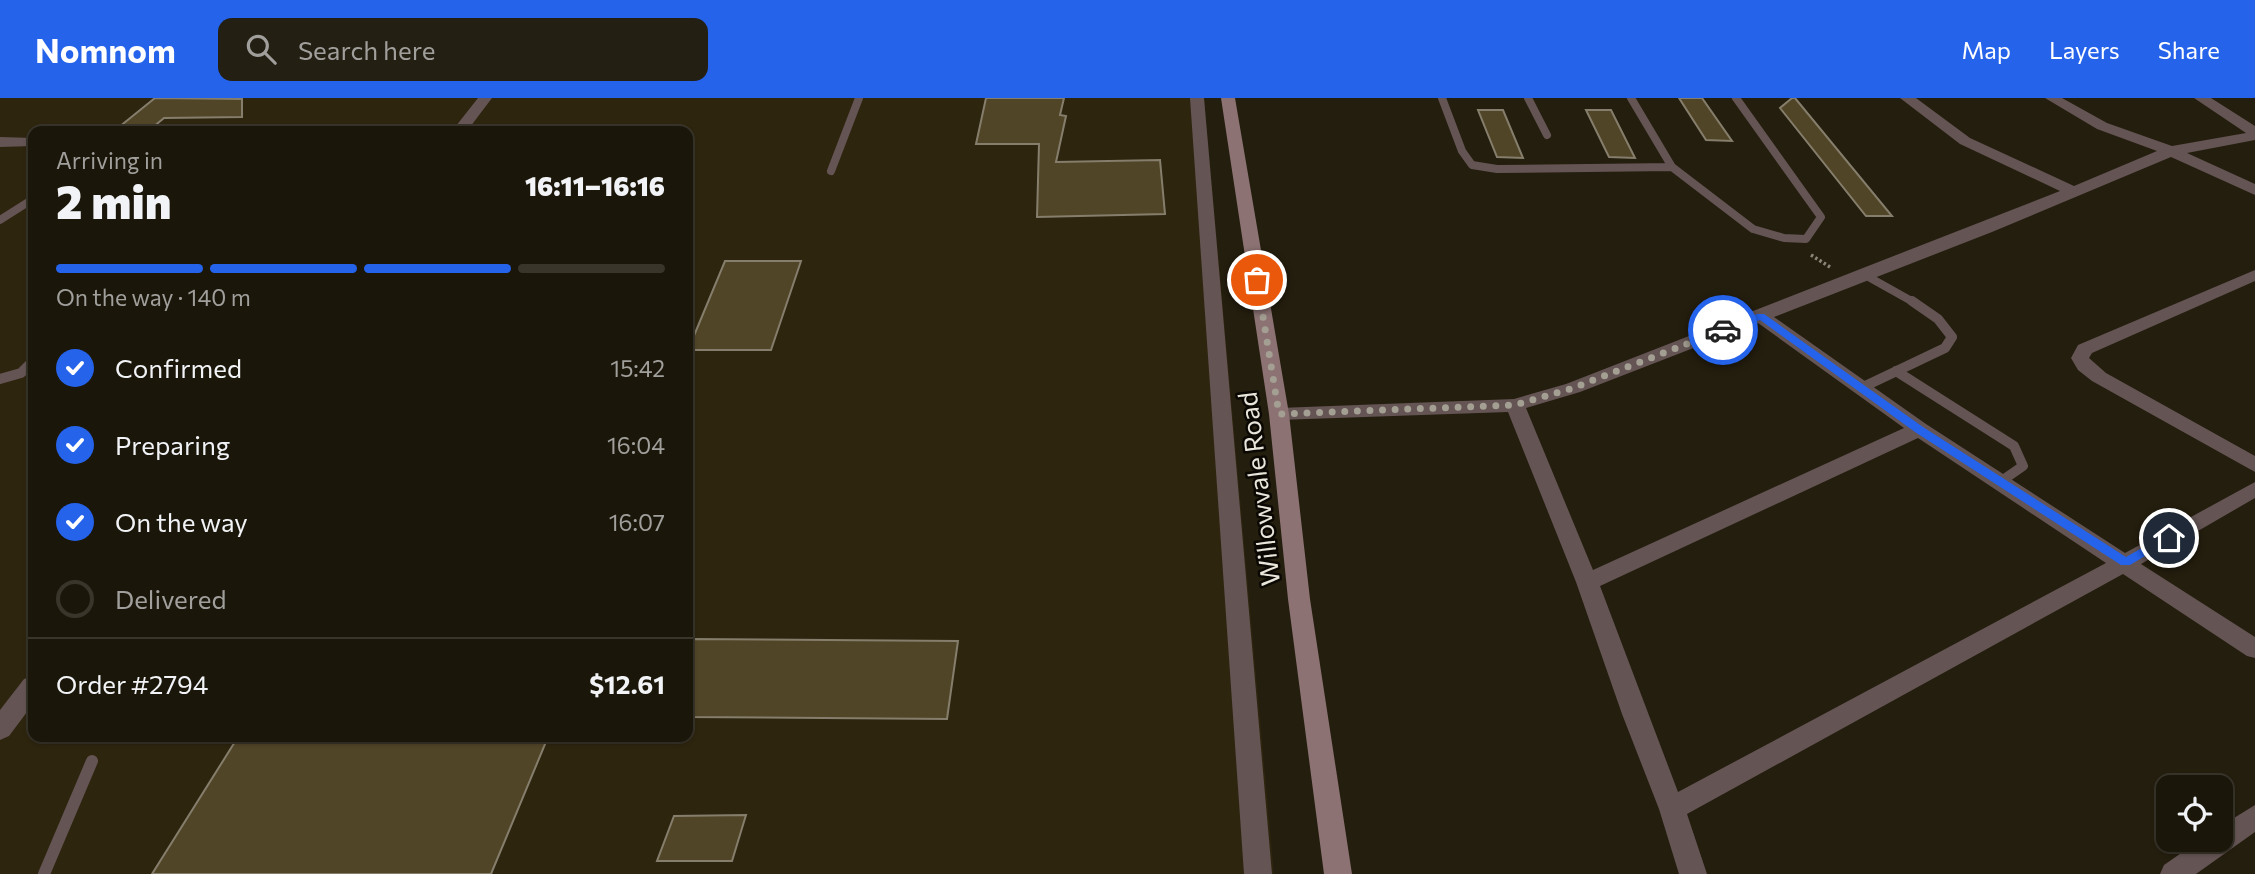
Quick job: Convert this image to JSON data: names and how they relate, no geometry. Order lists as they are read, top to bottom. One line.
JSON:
{"streets":{"main road":["Willowvale Road"]},"page":{"header":"Nomnom","search":"Search here","nav":["Map","Layers","Share"],"heading":["2 min","Arriving in","16:11–16:16"],"panel":["Order #2794","$12.61"],"bar":"On the way · 140 m","list":[["Confirmed","15:42"],["Preparing","16:04"],["On the way","16:07"],"Delivered"]}}
